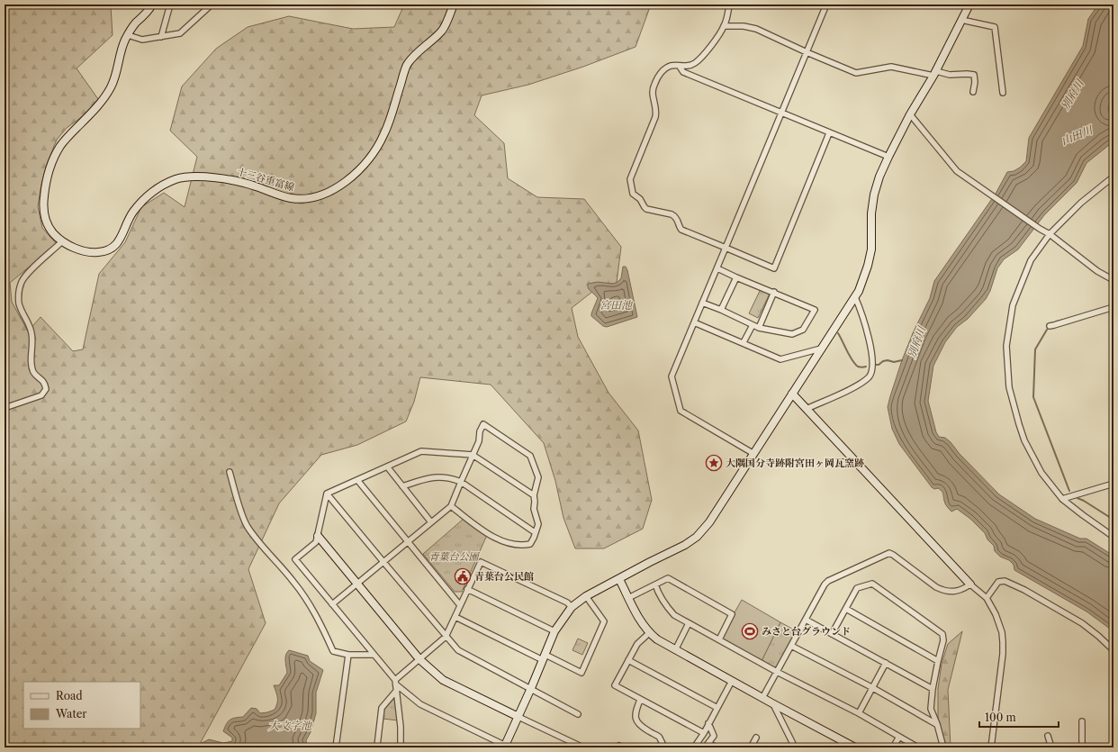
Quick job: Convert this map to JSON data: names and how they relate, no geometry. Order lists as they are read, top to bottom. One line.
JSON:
{"streets":{"street":["十三谷重富線"]},"water":["別府川","山田川","宮田池","大文字池"],"parks":["青葉台公園"],"places":{"place":["大隅国分寺跡附宮田ヶ岡瓦窯跡"],"public building":["青葉台公民館"],"sports":["みさと台グラウンド"]},"legend":["Road","Water"],"scale_bar":"100 m"}
